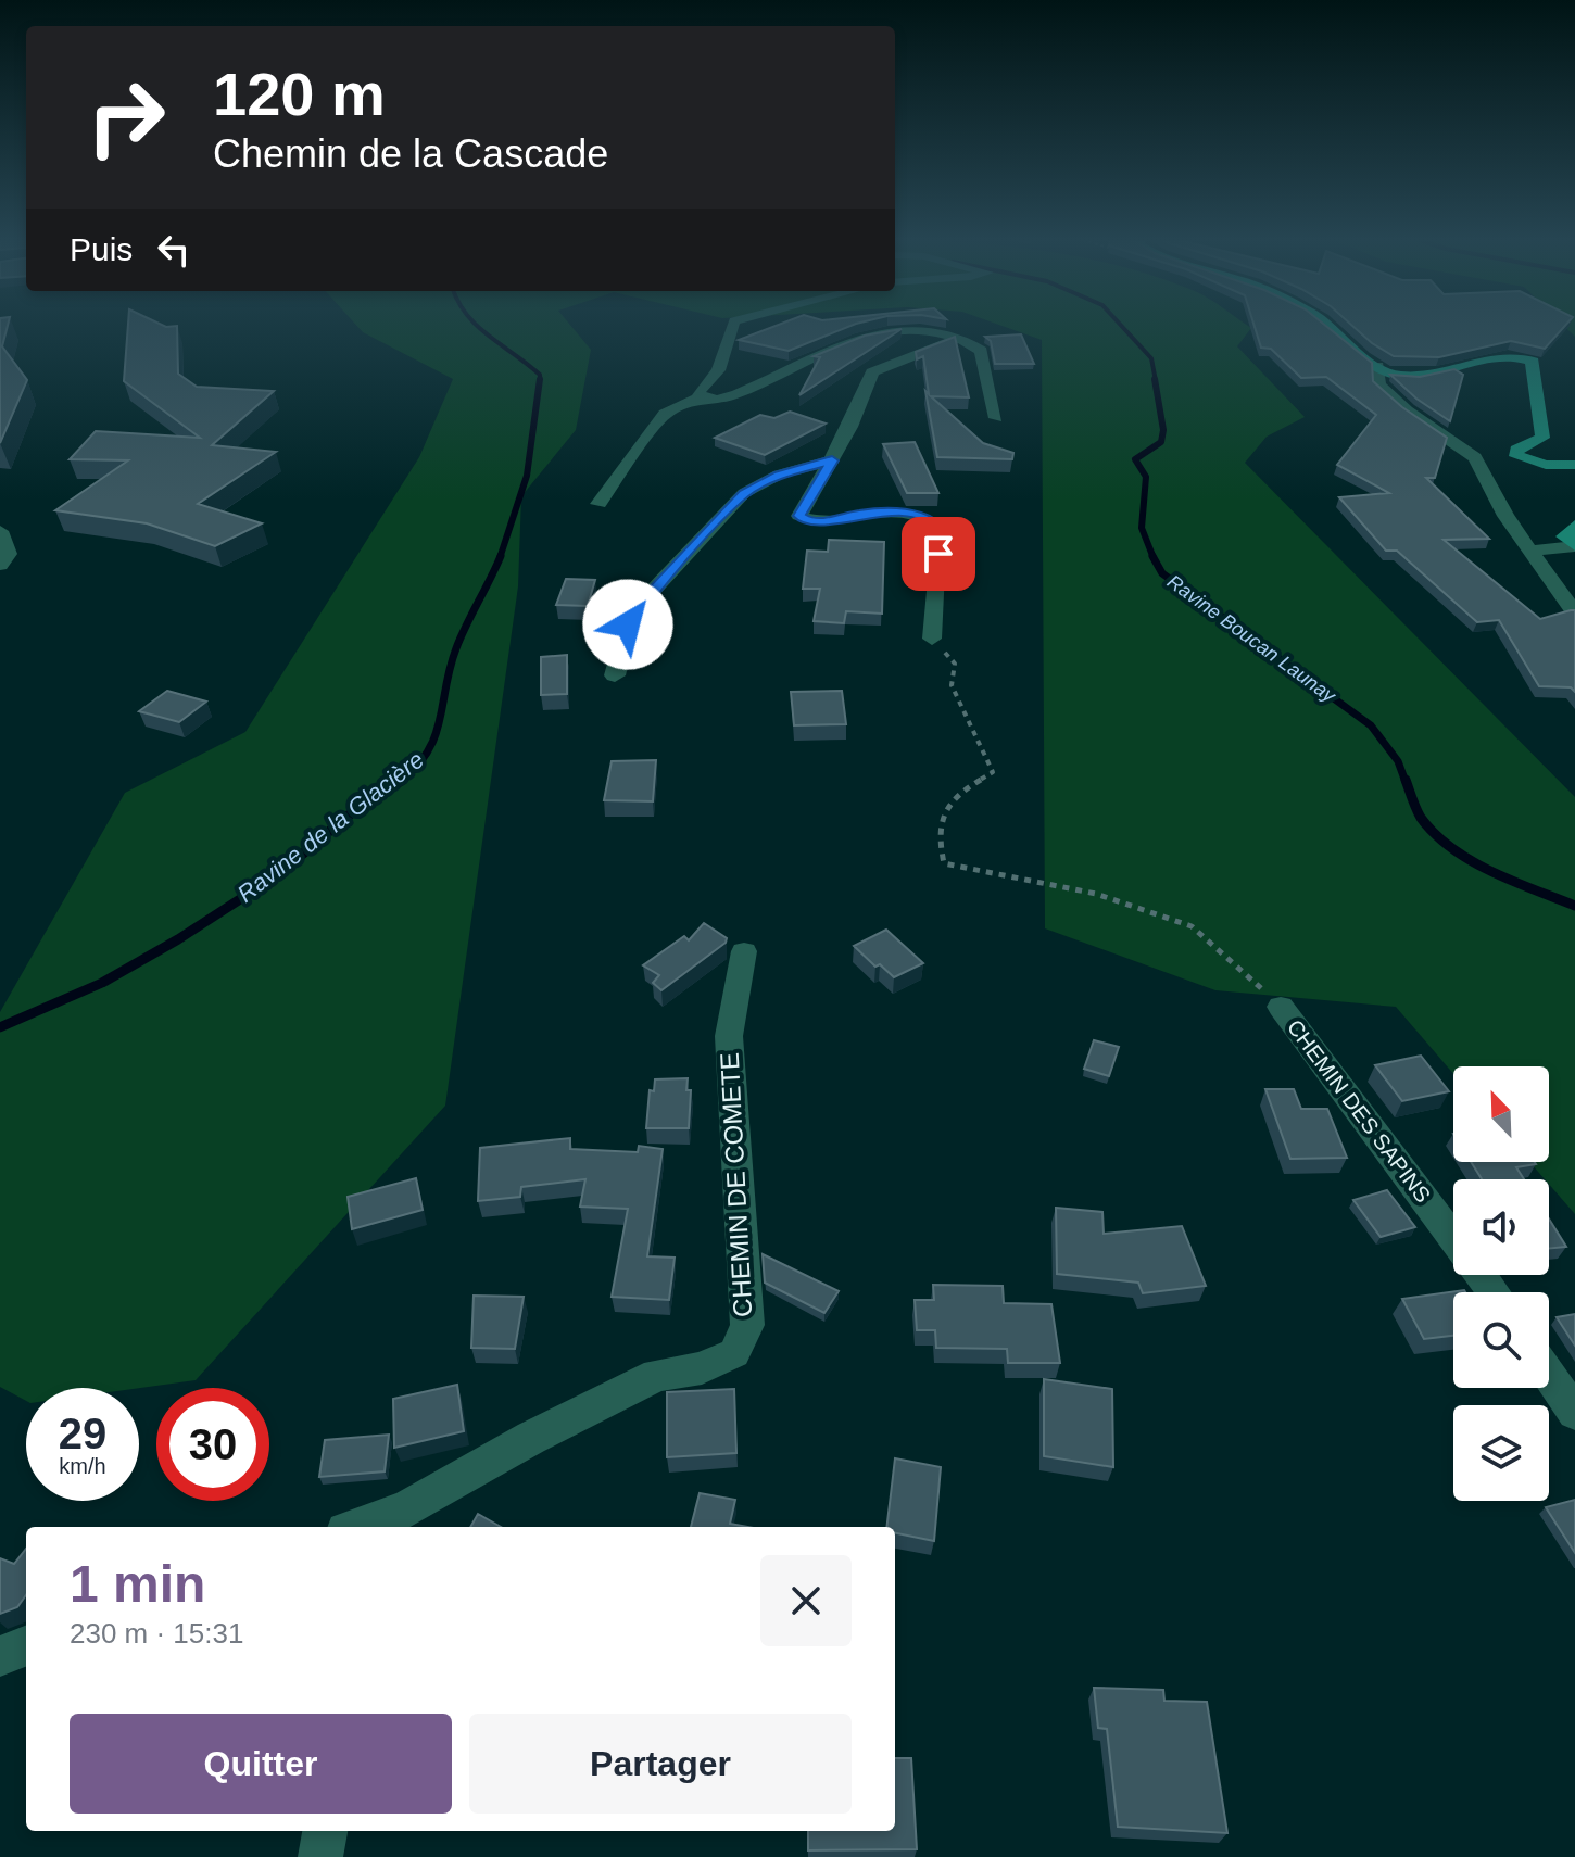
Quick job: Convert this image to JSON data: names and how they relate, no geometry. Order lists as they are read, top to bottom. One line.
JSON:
{"streets":{"street":["CHEMIN DES SAPINS","CHEMIN DE COMETE"]},"water":["Ravine Boucan Launay","Ravine de la Glacière"],"north":"top left","page":{"turn":["120 m","Chemin de la Cascade"],"then":"Puis","speed":"29 km/h","limit":"30","heading":["1 min","230 m · 15:31"],"buttons":["Quitter","Partager"]}}
